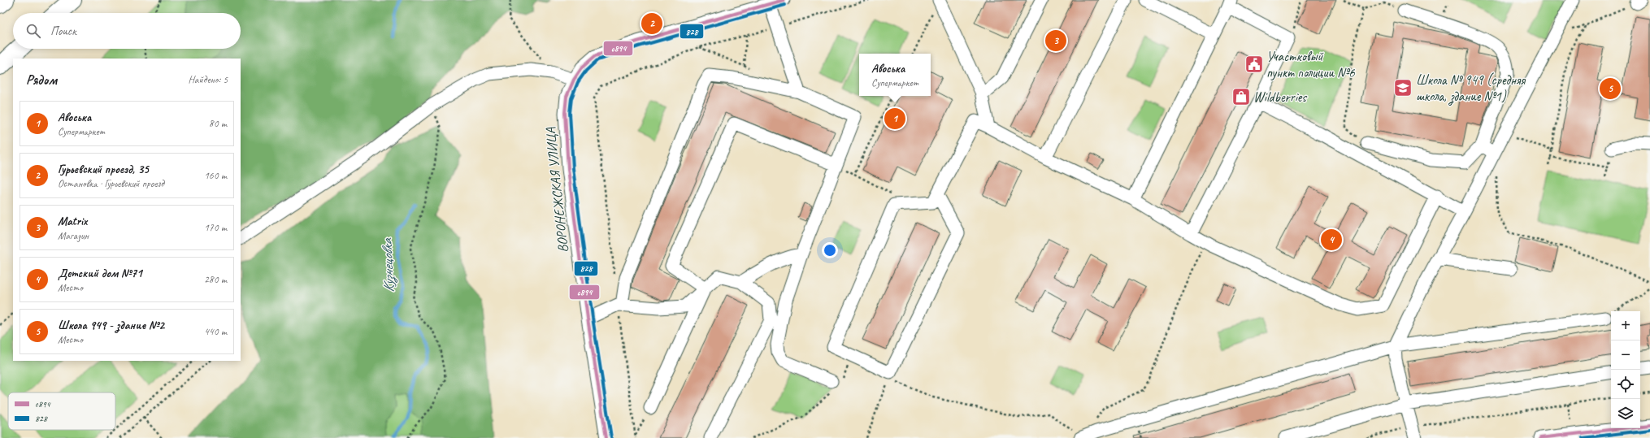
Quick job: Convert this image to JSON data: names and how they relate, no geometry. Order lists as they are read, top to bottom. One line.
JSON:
{"streets":{"street":["ВОРОНЕЖСКАЯ УЛИЦА"]},"water":["Кузнецовка"],"places":{"public building":["Участковый пункт полиции №6"],"school or university":["Школа № 949 (средняя школа, здание №1)"],"shop":["Wildberries"]},"lines":["transit line с894","transit line 828"],"legend":["с894","828"],"page":{"pins":["2","3","5","1","4"],"search":"Поиск","popup":["Авоська","Супермаркет"],"heading":["Рядом","Найдено: 5"],"list":[{"mark":"1","name":"Авоська","note":"Супермаркет","value":"80 m"},{"mark":"2","name":"Гурьевский проезд, 35","note":"Остановка · Гурьевский проезд","value":"160 m"},{"mark":"3","name":"Matrix","note":"Магазин","value":"170 m"},{"mark":"4","name":"Детский дом №71","note":"Место","value":"280 m"},{"mark":"5","name":"Школа 949 - здание №2","note":"Место","value":"440 m"}],"map_buttons":["+","−"]}}
